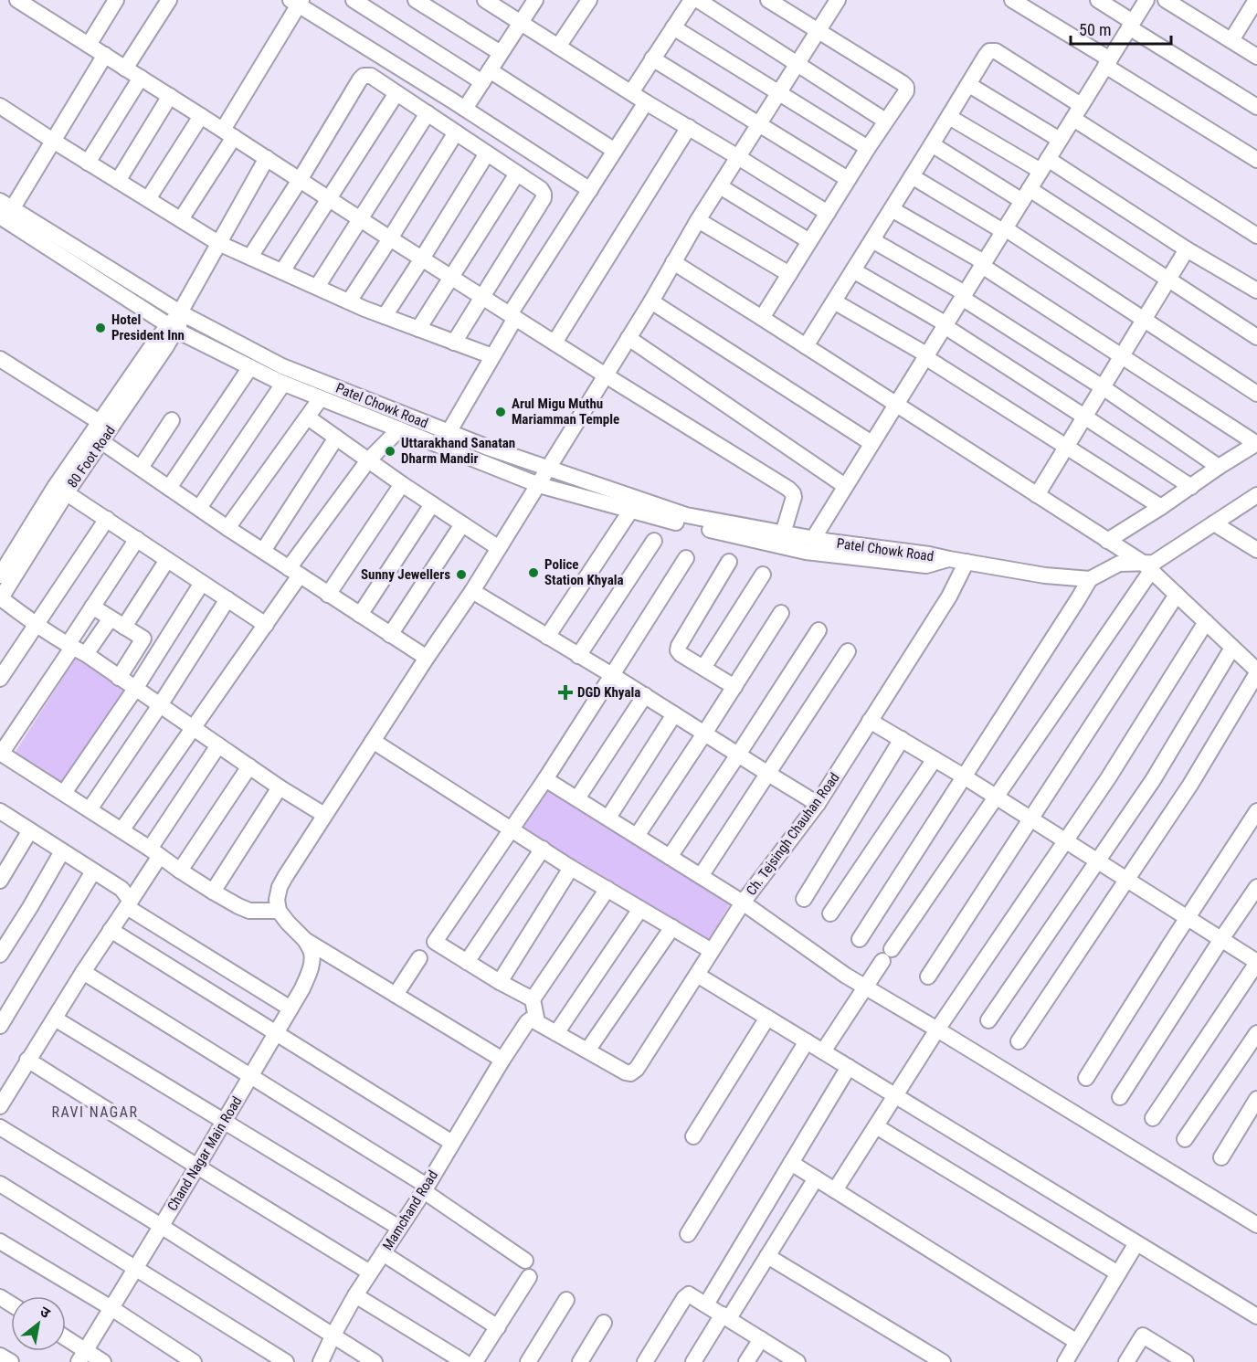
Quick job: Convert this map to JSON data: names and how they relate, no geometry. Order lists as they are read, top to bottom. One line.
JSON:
{"streets":{"street":["Patel Chowk Road","80 Foot Road","Ch. Tejsingh Chauhan Road","Chand Nagar Main Road","Mamchand Road"]},"crossings":[["Patel Chowk Road","80 Foot Road"]],"districts":["RAVI NAGAR"],"places":{"other":["Hotel President Inn","Arul Migu Muthu Mariamman Temple","Uttarakhand Sanatan Dharm Mandir","Police Station Khyala","Sunny Jewellers"],"health":["DGD Khyala"]},"scale_bar":"50 m","north":"top right"}
